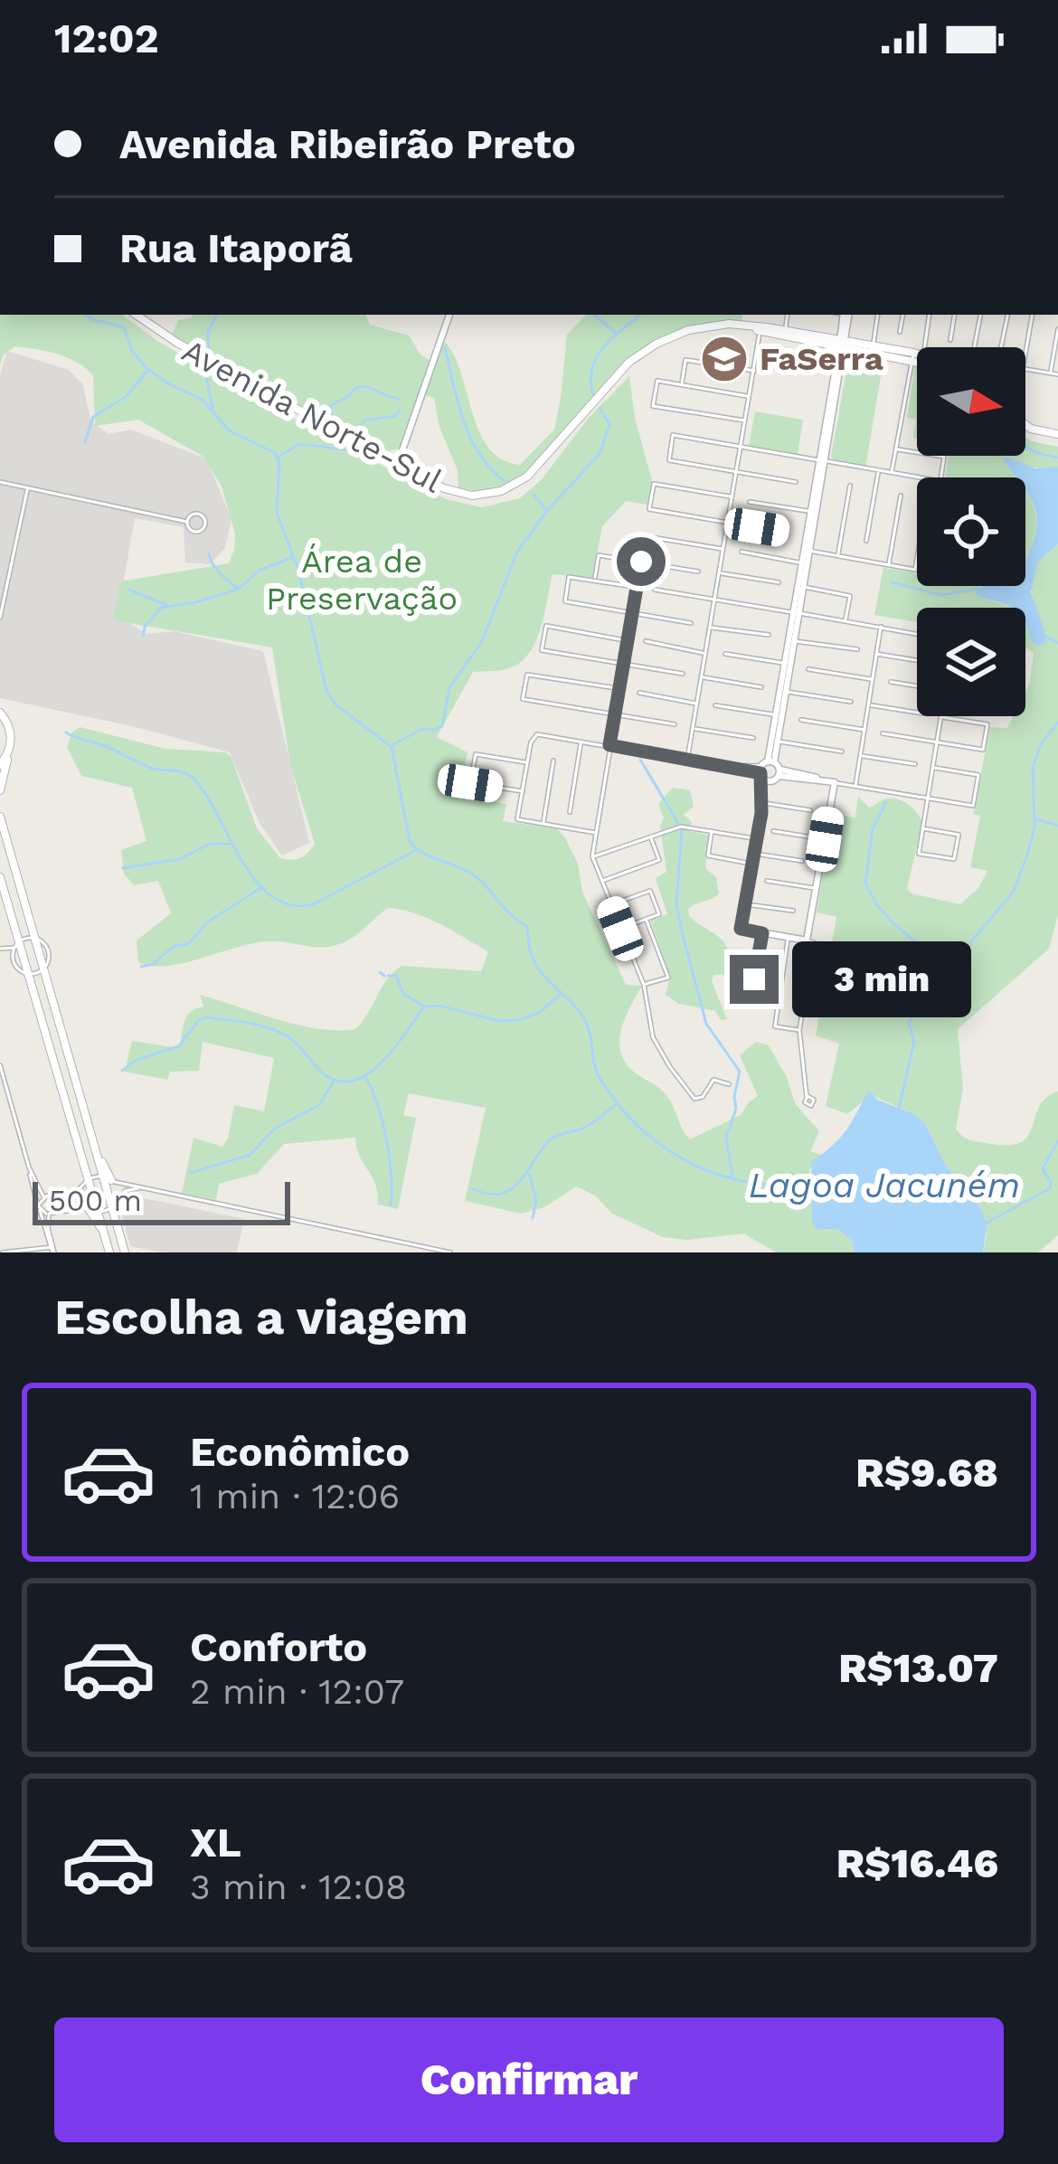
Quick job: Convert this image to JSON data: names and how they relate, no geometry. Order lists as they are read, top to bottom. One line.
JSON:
{"streets":{"main road":["Avenida Norte-Sul"]},"water":["Lagoa Jacuném"],"parks":["Área de Preservação"],"places":{"school or university":["FaSerra"]},"scale_bar":"500 m","north":"right","page":{"status":"12:02","banner":["Avenida Ribeirão Preto","Rua Itaporã"],"bubble":"3 min","scale":"500 m","heading":"Escolha a viagem","list":[{"name":"Econômico","note":"1 min · 12:06","value":"R$9.68"},{"name":"Conforto","note":"2 min · 12:07","value":"R$13.07"},{"name":"XL","note":"3 min · 12:08","value":"R$16.46"}],"buttons":"Confirmar"}}
